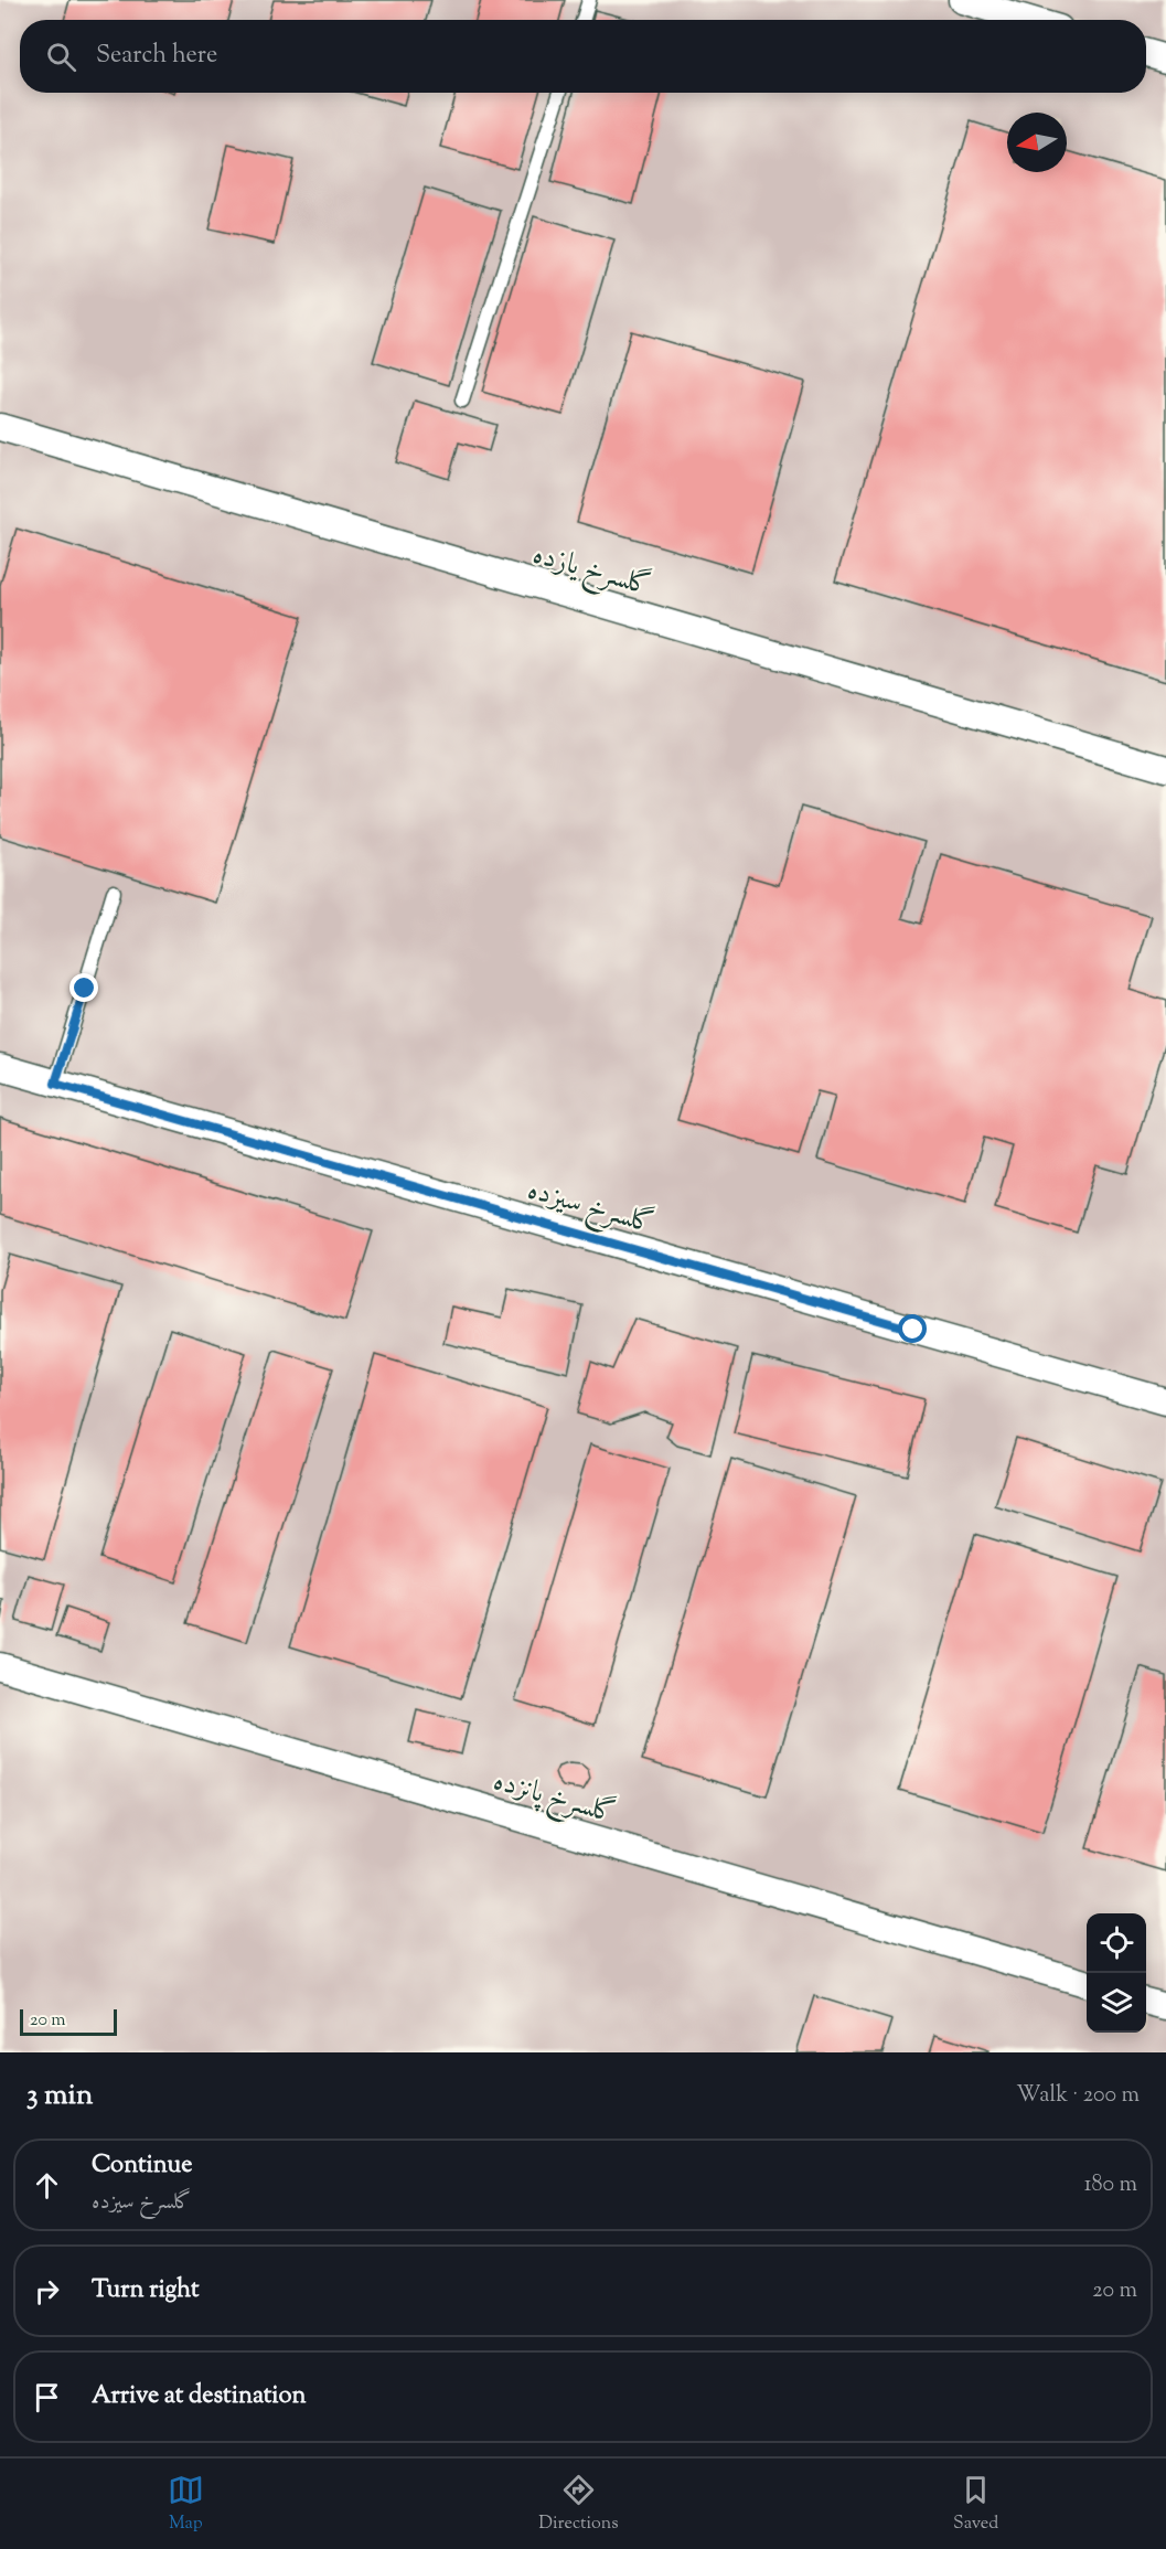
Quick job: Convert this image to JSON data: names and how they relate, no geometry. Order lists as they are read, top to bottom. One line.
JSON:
{"streets":{"street":["گلسرخ یازده","گلسرخ سیزده","گلسرخ پانزده"]},"scale_bar":"20 m","north":"left","page":{"search":"Search here","scale":"20 m","heading":["3 min","Walk · 200 m"],"list":[["Continue","گلسرخ سیزده","180 m"],["Turn right","20 m"],"Arrive at destination"],"nav":["Map","Directions","Saved"]}}
